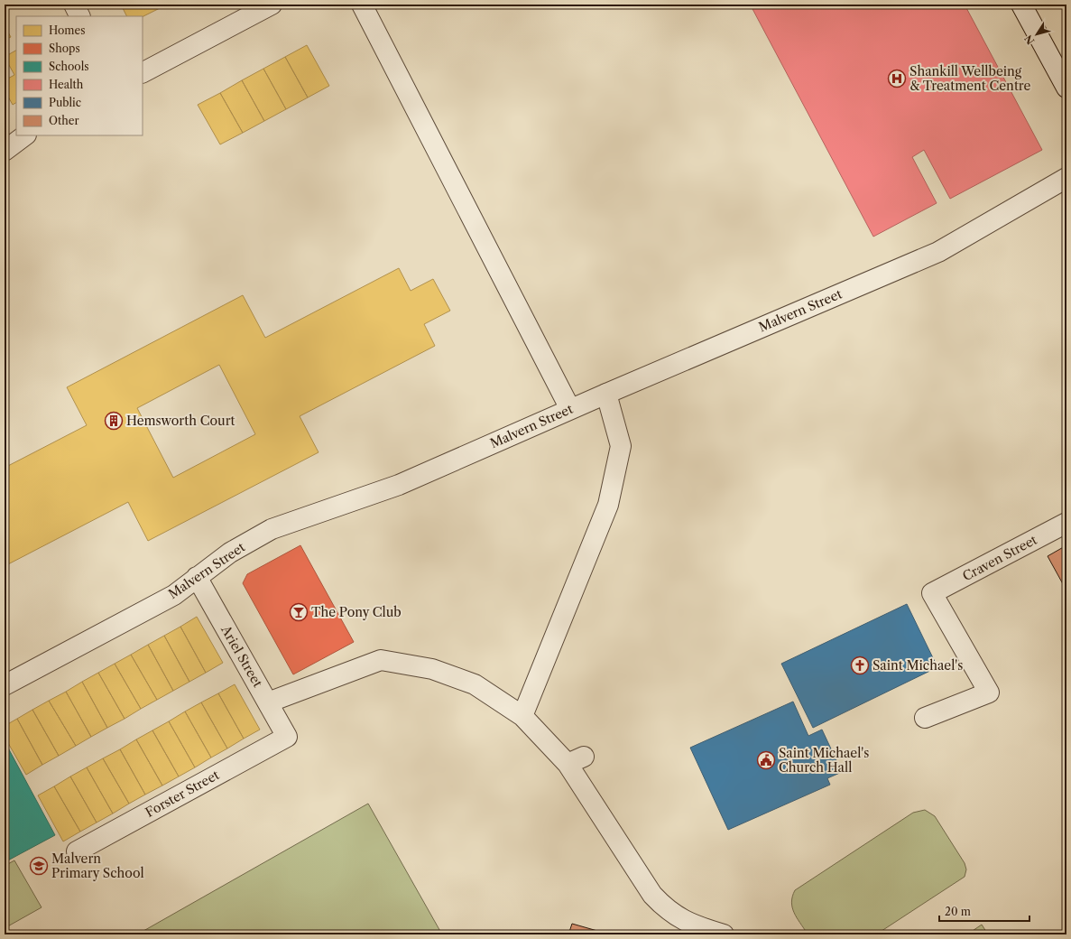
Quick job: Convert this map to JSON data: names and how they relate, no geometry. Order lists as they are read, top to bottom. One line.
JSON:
{"streets":{"street":["Malvern Street","Craven Street","Ariel Street","Forster Street"]},"crossings":[["Malvern Street","Ariel Street"],["Ariel Street","Forster Street"]],"places":{"hospital":["Shankill Wellbeing & Treatment Centre"],"building":["Hemsworth Court"],"bar":["The Pony Club"],"church":["Saint Michael's"],"public building":["Saint Michael's Church Hall"],"school or university":["Malvern Primary School"]},"legend":["Homes","Shops","Schools","Health","Public","Other"],"scale_bar":"20 m","north":"bottom left"}
